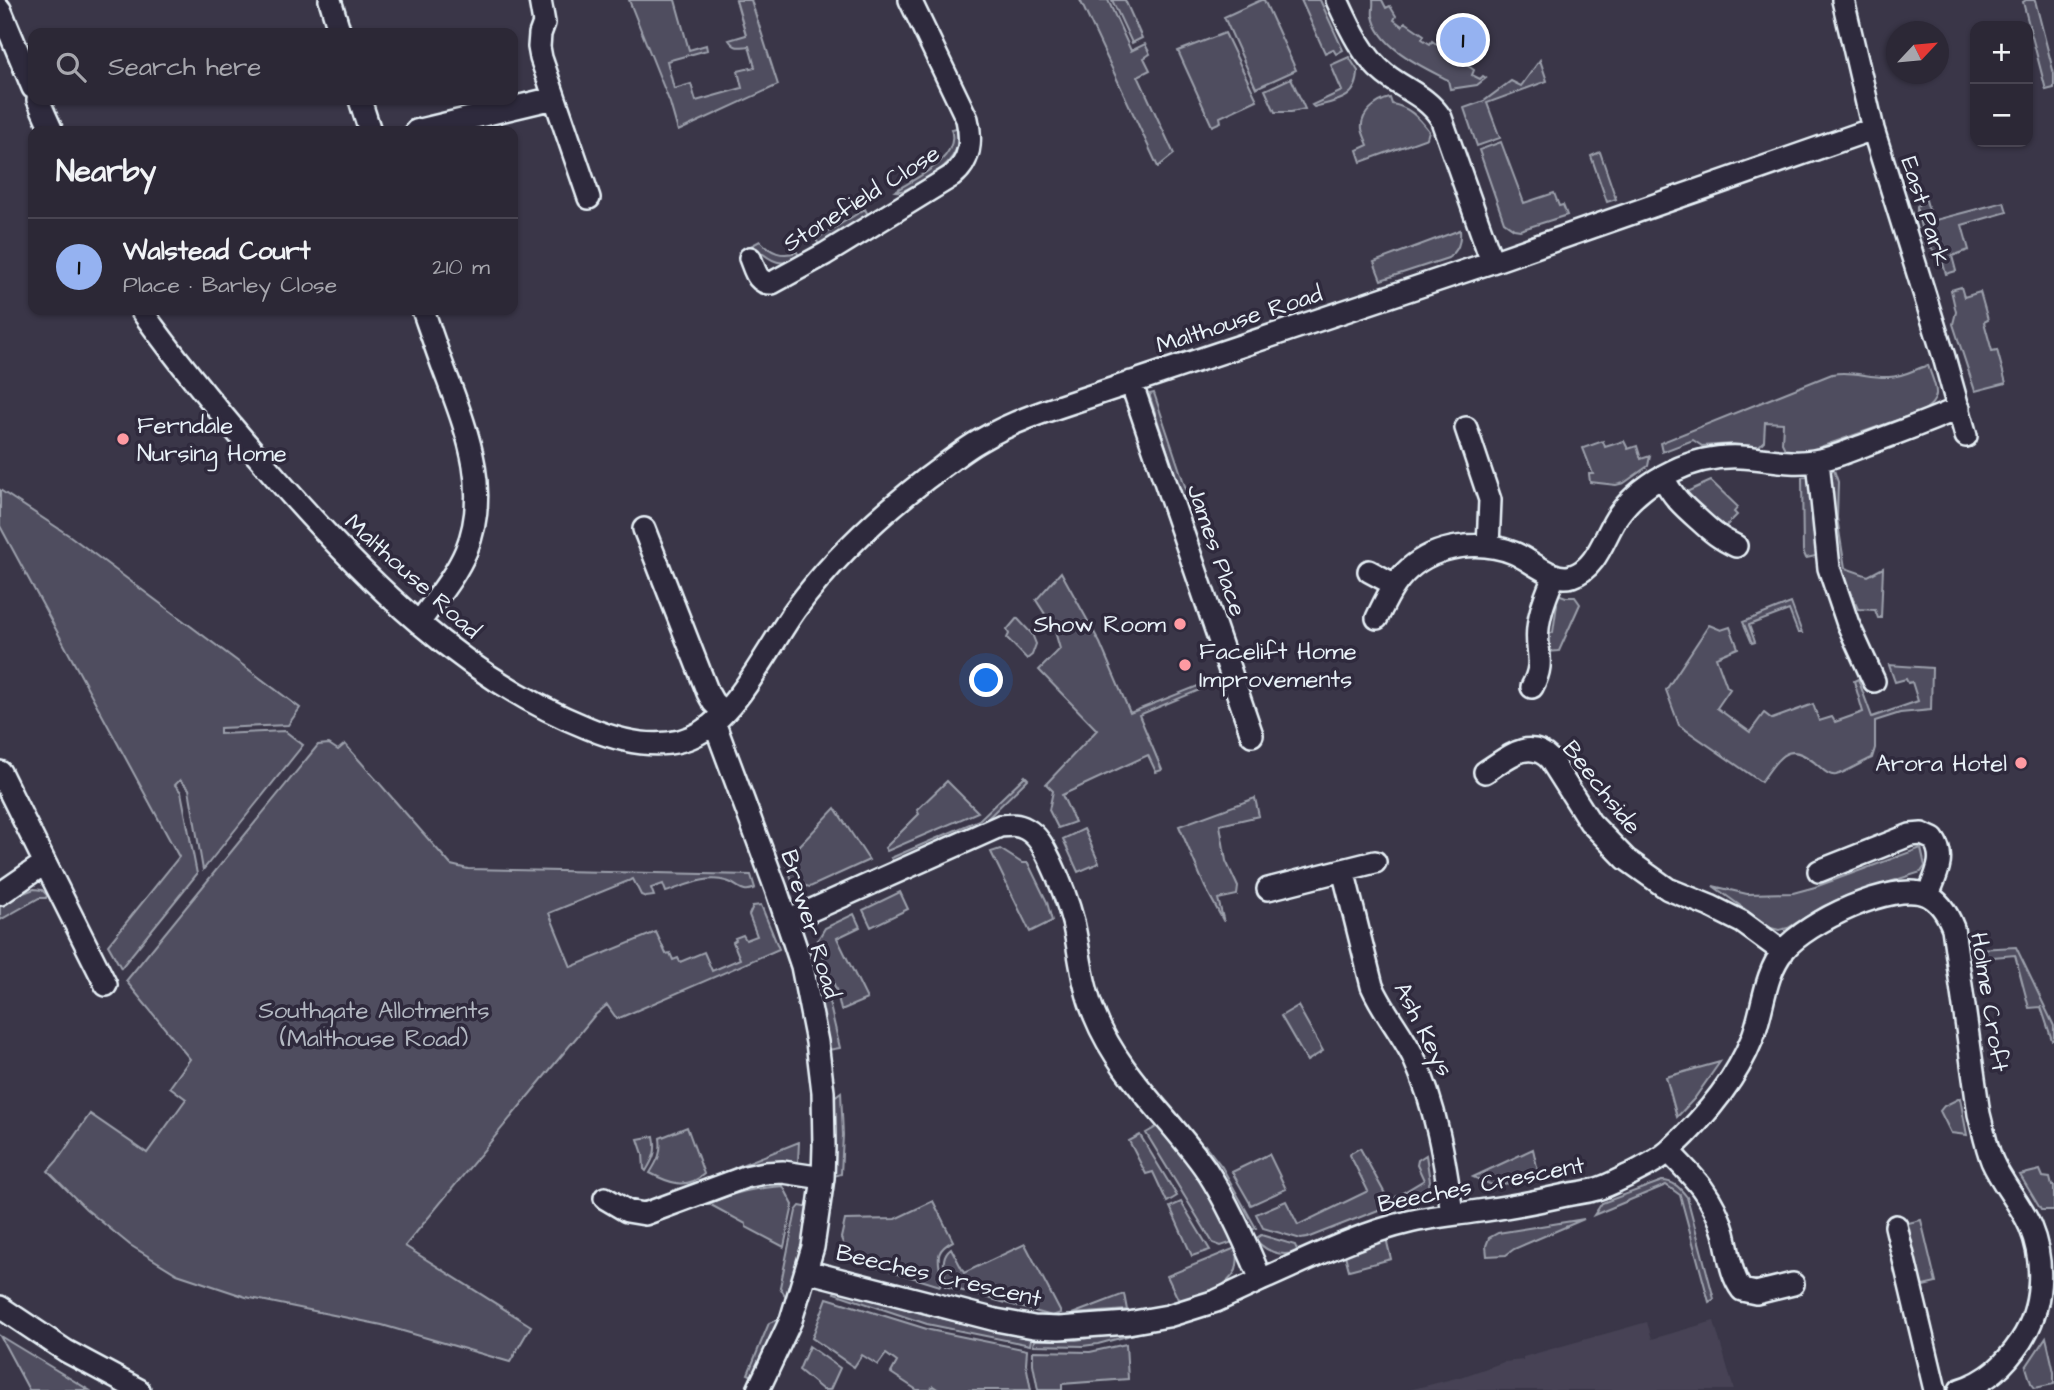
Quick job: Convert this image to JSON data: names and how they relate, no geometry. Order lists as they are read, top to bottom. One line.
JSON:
{"streets":{"street":["Stonefield Close","East Park","Malthouse Road","James Place","Beechside","Brewer Road","Holme Croft","Ash Keys","Beeches Crescent"]},"crossings":[["East Park","Malthouse Road"],["Malthouse Road","James Place"],["Malthouse Road","Brewer Road"],["Brewer Road","Beeches Crescent"],["Ash Keys","Beeches Crescent"]],"parks":["Southgate Allotments (Malthouse Road)"],"places":["Ferndale Nursing Home","Show Room","Facelift Home Improvements","Arora Hotel"],"north":"top right","page":{"pins":"1","map_buttons":["+","−"],"search":"Search here","heading":"Nearby","list":[{"mark":"1","name":"Walstead Court","note":"Place · Barley Close","value":"210 m"}]}}
